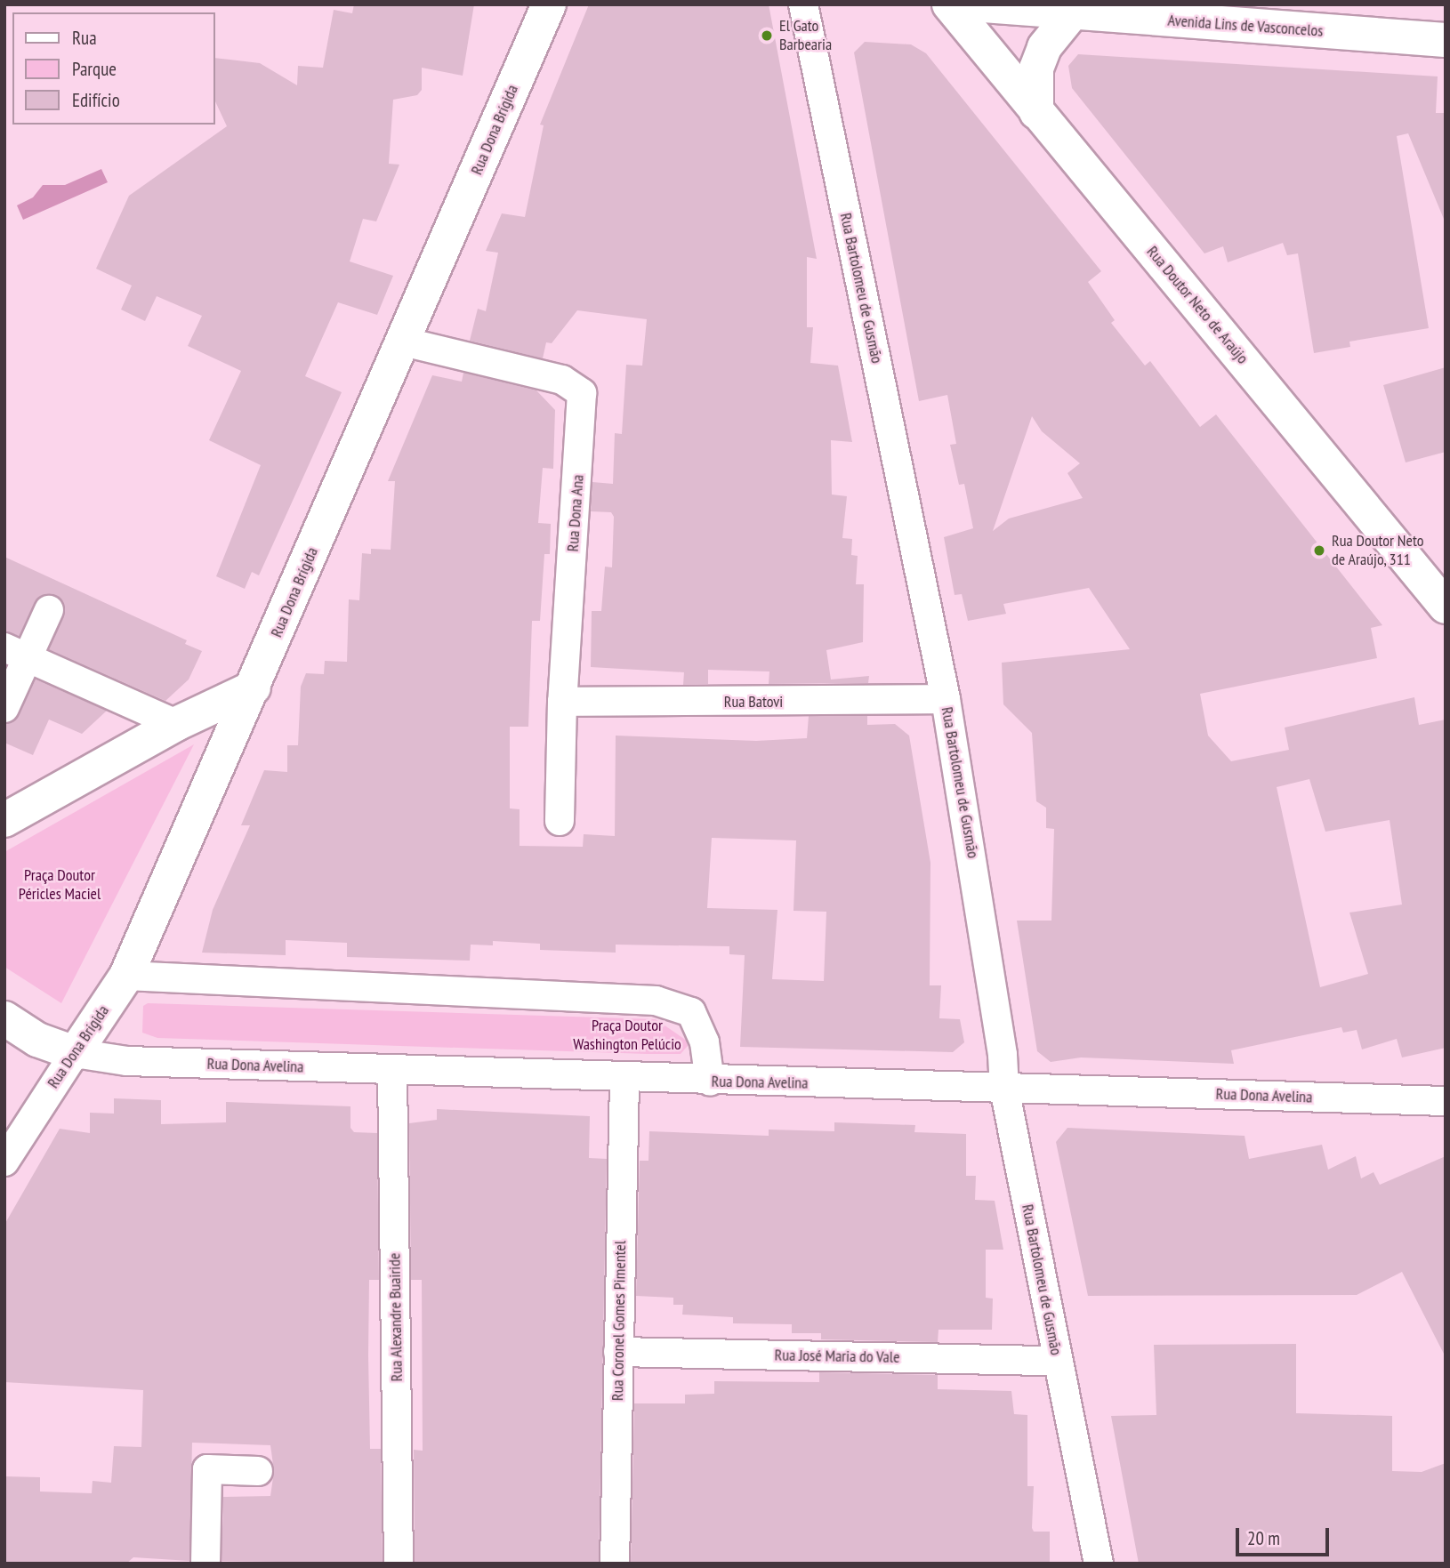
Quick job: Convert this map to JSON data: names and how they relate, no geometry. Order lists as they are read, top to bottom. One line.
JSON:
{"streets":{"street":["Avenida Lins de Vasconcelos","Rua Dona Brígida","Rua Bartolomeu de Gusmão","Rua Doutor Neto de Araújo","Rua Dona Ana","Rua Batovi","Rua Dona Avelina","Rua Alexandre Buairide","Rua Coronel Gomes Pimentel","Rua José Maria do Vale"]},"crossings":[["Rua Dona Brígida","Rua Dona Ana"],["Rua Dona Brígida","Rua Dona Avelina"],["Rua Bartolomeu de Gusmão","Rua Batovi"],["Rua Bartolomeu de Gusmão","Rua Dona Avelina"],["Rua Bartolomeu de Gusmão","Rua José Maria do Vale"],["Rua Dona Ana","Rua Batovi"],["Rua Dona Avelina","Rua Alexandre Buairide"],["Rua Dona Avelina","Rua Coronel Gomes Pimentel"],["Rua Coronel Gomes Pimentel","Rua José Maria do Vale"]],"parks":["Praça Doutor Péricles Maciel","Praça Doutor Washington Pelúcio"],"places":["El Gato Barbearia","Rua Doutor Neto de Araújo, 311"],"legend":["Rua","Parque","Edifício"],"scale_bar":"20 m"}
